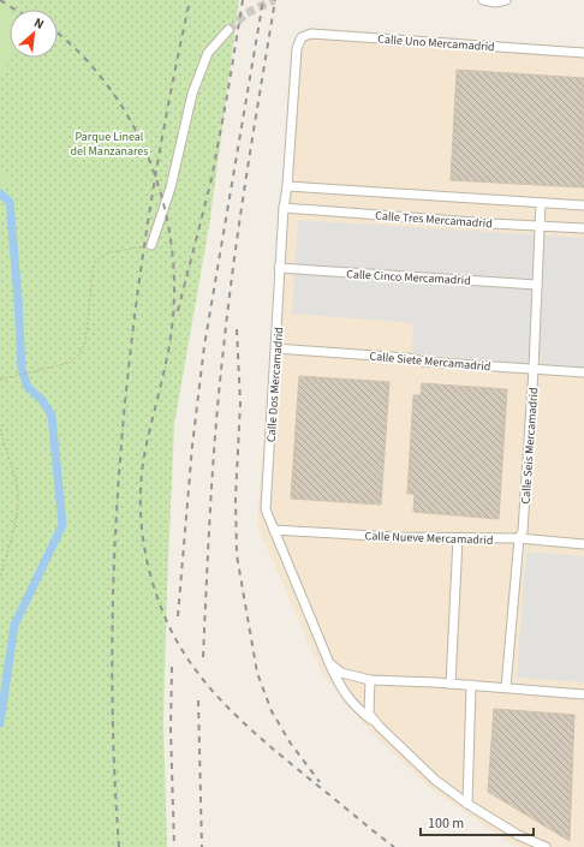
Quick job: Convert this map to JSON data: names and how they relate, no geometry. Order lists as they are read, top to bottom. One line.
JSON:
{"streets":{"lane":["Calle Uno Mercamadrid","Calle Tres Mercamadrid","Calle Cinco Mercamadrid","Calle Siete Mercamadrid","Calle Dos Mercamadrid","Calle Seis Mercamadrid","Calle Nueve Mercamadrid"]},"crossings":[["Calle Uno Mercamadrid","Calle Dos Mercamadrid"],["Calle Tres Mercamadrid","Calle Dos Mercamadrid"],["Calle Tres Mercamadrid","Calle Seis Mercamadrid"],["Calle Cinco Mercamadrid","Calle Dos Mercamadrid"],["Calle Cinco Mercamadrid","Calle Seis Mercamadrid"],["Calle Siete Mercamadrid","Calle Dos Mercamadrid"],["Calle Siete Mercamadrid","Calle Seis Mercamadrid"],["Calle Dos Mercamadrid","Calle Nueve Mercamadrid"],["Calle Seis Mercamadrid","Calle Nueve Mercamadrid"]],"parks":["Parque Lineal del Manzanares"],"scale_bar":"100 m","north":"top right"}
